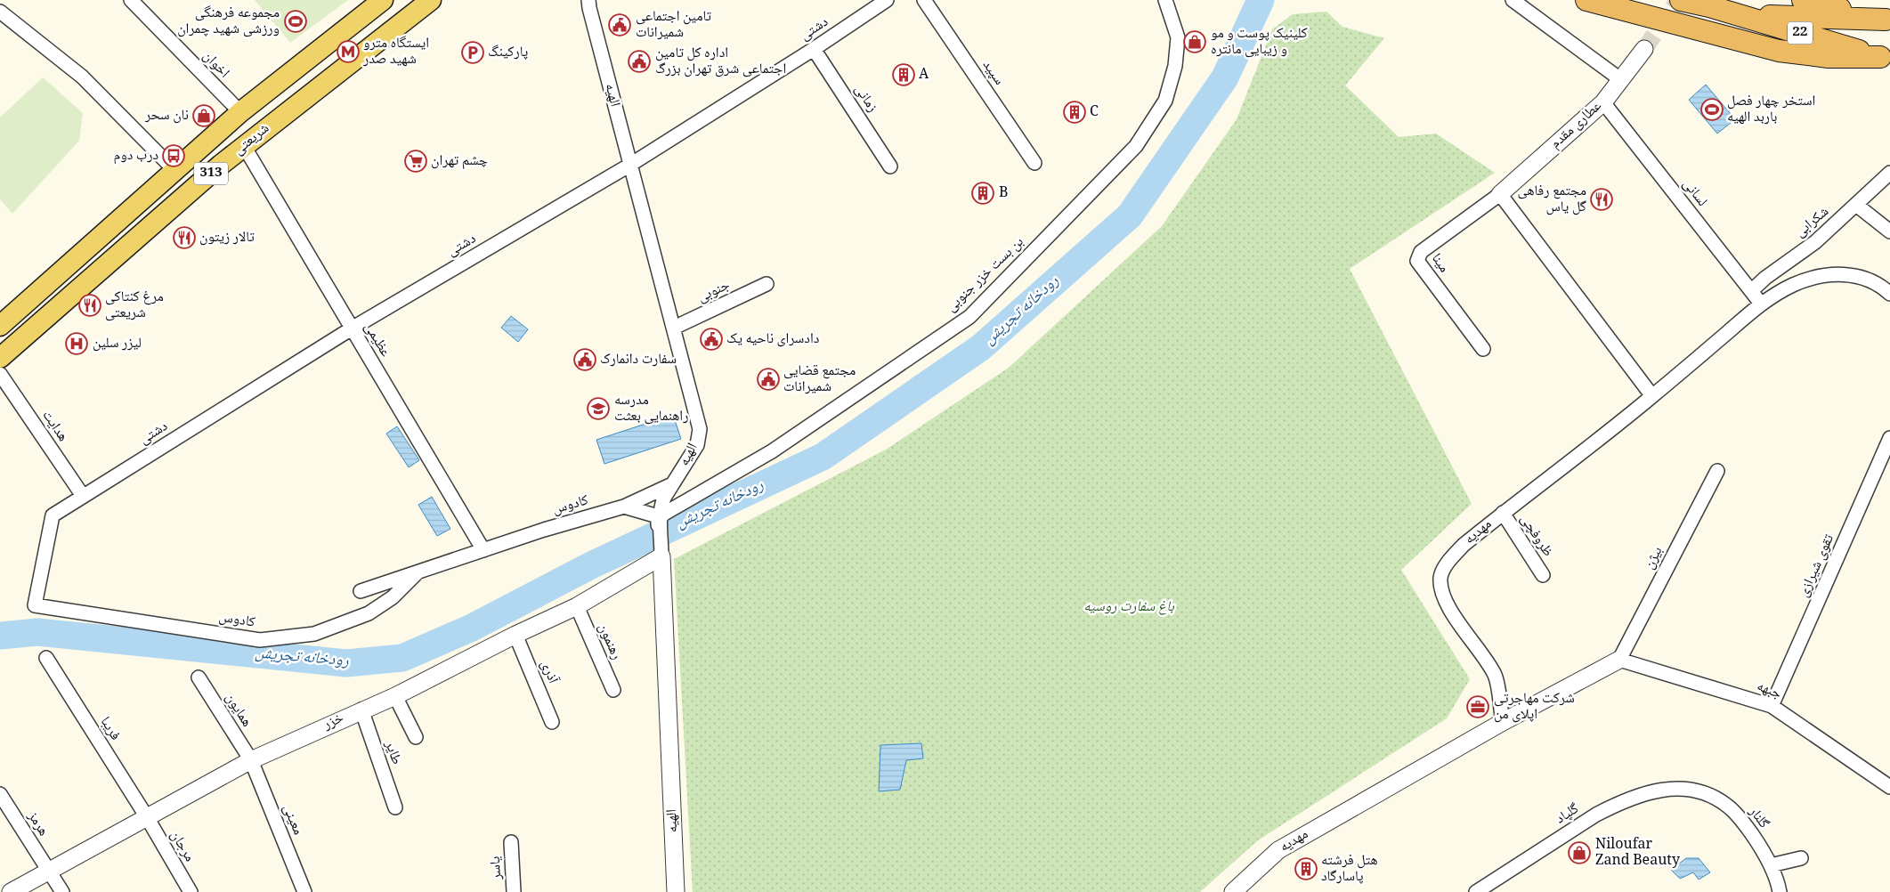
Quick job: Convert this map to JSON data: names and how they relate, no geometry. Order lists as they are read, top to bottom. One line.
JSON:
{"streets":{"highway":["22"],"main road":["شریعتی","313"],"street":["دشتی","اخوان","سپید","الهیه","زمانی","عطاری مقدم","لسانی","شکرابی","مینا","بن بست خزر جنوبی","جنوبی","عظیمی","هدایت","کادوس","مهدیه","ظروفچی","بیژن","تقوی شیرازی","رهنمون","آذری","جبهه","همایون","خزر","فریبا","طایر","گلپاد","گلنار","معینی","هرمز","مرجان","یاسر"]},"crossings":[["دشتی","الهیه"],["دشتی","زمانی"],["دشتی","عظیمی"],["دشتی","هدایت"],["دشتی","کادوس"],["اخوان","شریعتی"],["الهیه","بن بست خزر جنوبی"],["الهیه","جنوبی"],["الهیه","کادوس"],["الهیه","خزر"],["عطاری مقدم","لسانی"],["عطاری مقدم","مینا"],["شریعتی","عظیمی"],["لسانی","شکرابی"],["لسانی","مهدیه"],["عظیمی","کادوس"],["مهدیه","ظروفچی"],["مهدیه","بیژن"],["مهدیه","جبهه"],["بیژن","جبهه"],["تقوی شیرازی","جبهه"],["رهنمون","خزر"],["آذری","خزر"],["همایون","خزر"],["همایون","معینی"],["خزر","فریبا"],["خزر","طایر"],["خزر","معینی"],["خزر","هرمز"],["خزر","مرجان"],["فریبا","مرجان"],["گلپاد","گلنار"]],"water":["رودخانه تجریش"],"parks":["باغ سفارت روسیه"],"places":{"sports":["مجموعه فرهنگی ورزشی شهید چمران","استخر چهار فصل باربد الهیه"],"public building":["تامین اجتماعی شمیرانات","اداره کل تامین اجتماعی شرق تهران بزرگ","دادسرای ناحیه یک","سفارت دانمارک","مجتمع قضایی شمیرانات"],"shop":["کلینیک پوست و مو و زیبایی مانتره","نان سحر","Niloufar Zand Beauty"],"metro station":["ایستگاه مترو شهید صدر"],"parking":["پارکینگ"],"building":["A","C","B","هتل فرشته پاسارگاد"],"bus stop":["درب دوم"],"supermarket":["چشم تهران"],"restaurant":["مجتمع رفاهی گل یاس","تالار زیتون","مرغ کنتاکی شریعتی"],"hospital":["لیزر سلین"],"school or university":["مدرسه راهنمایی بعثت"],"office":["شرکت مهاجرتی اپلای من"]}}
